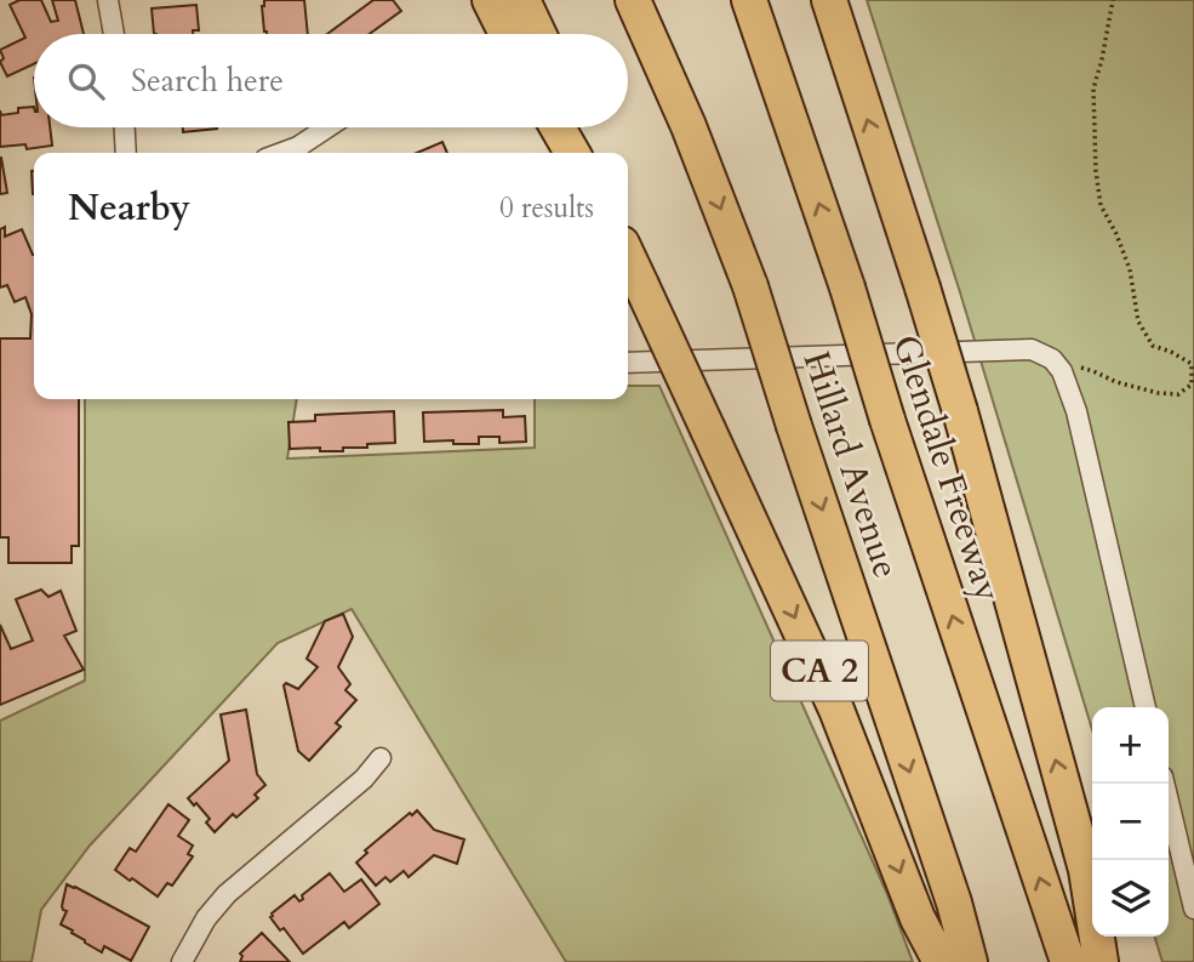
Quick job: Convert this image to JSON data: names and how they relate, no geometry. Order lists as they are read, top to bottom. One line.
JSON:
{"streets":{"highway":["Hillard Avenue","Glendale Freeway","CA 2"]},"page":{"search":"Search here","heading":["Nearby","0 results"],"map_buttons":["+","−"]}}
